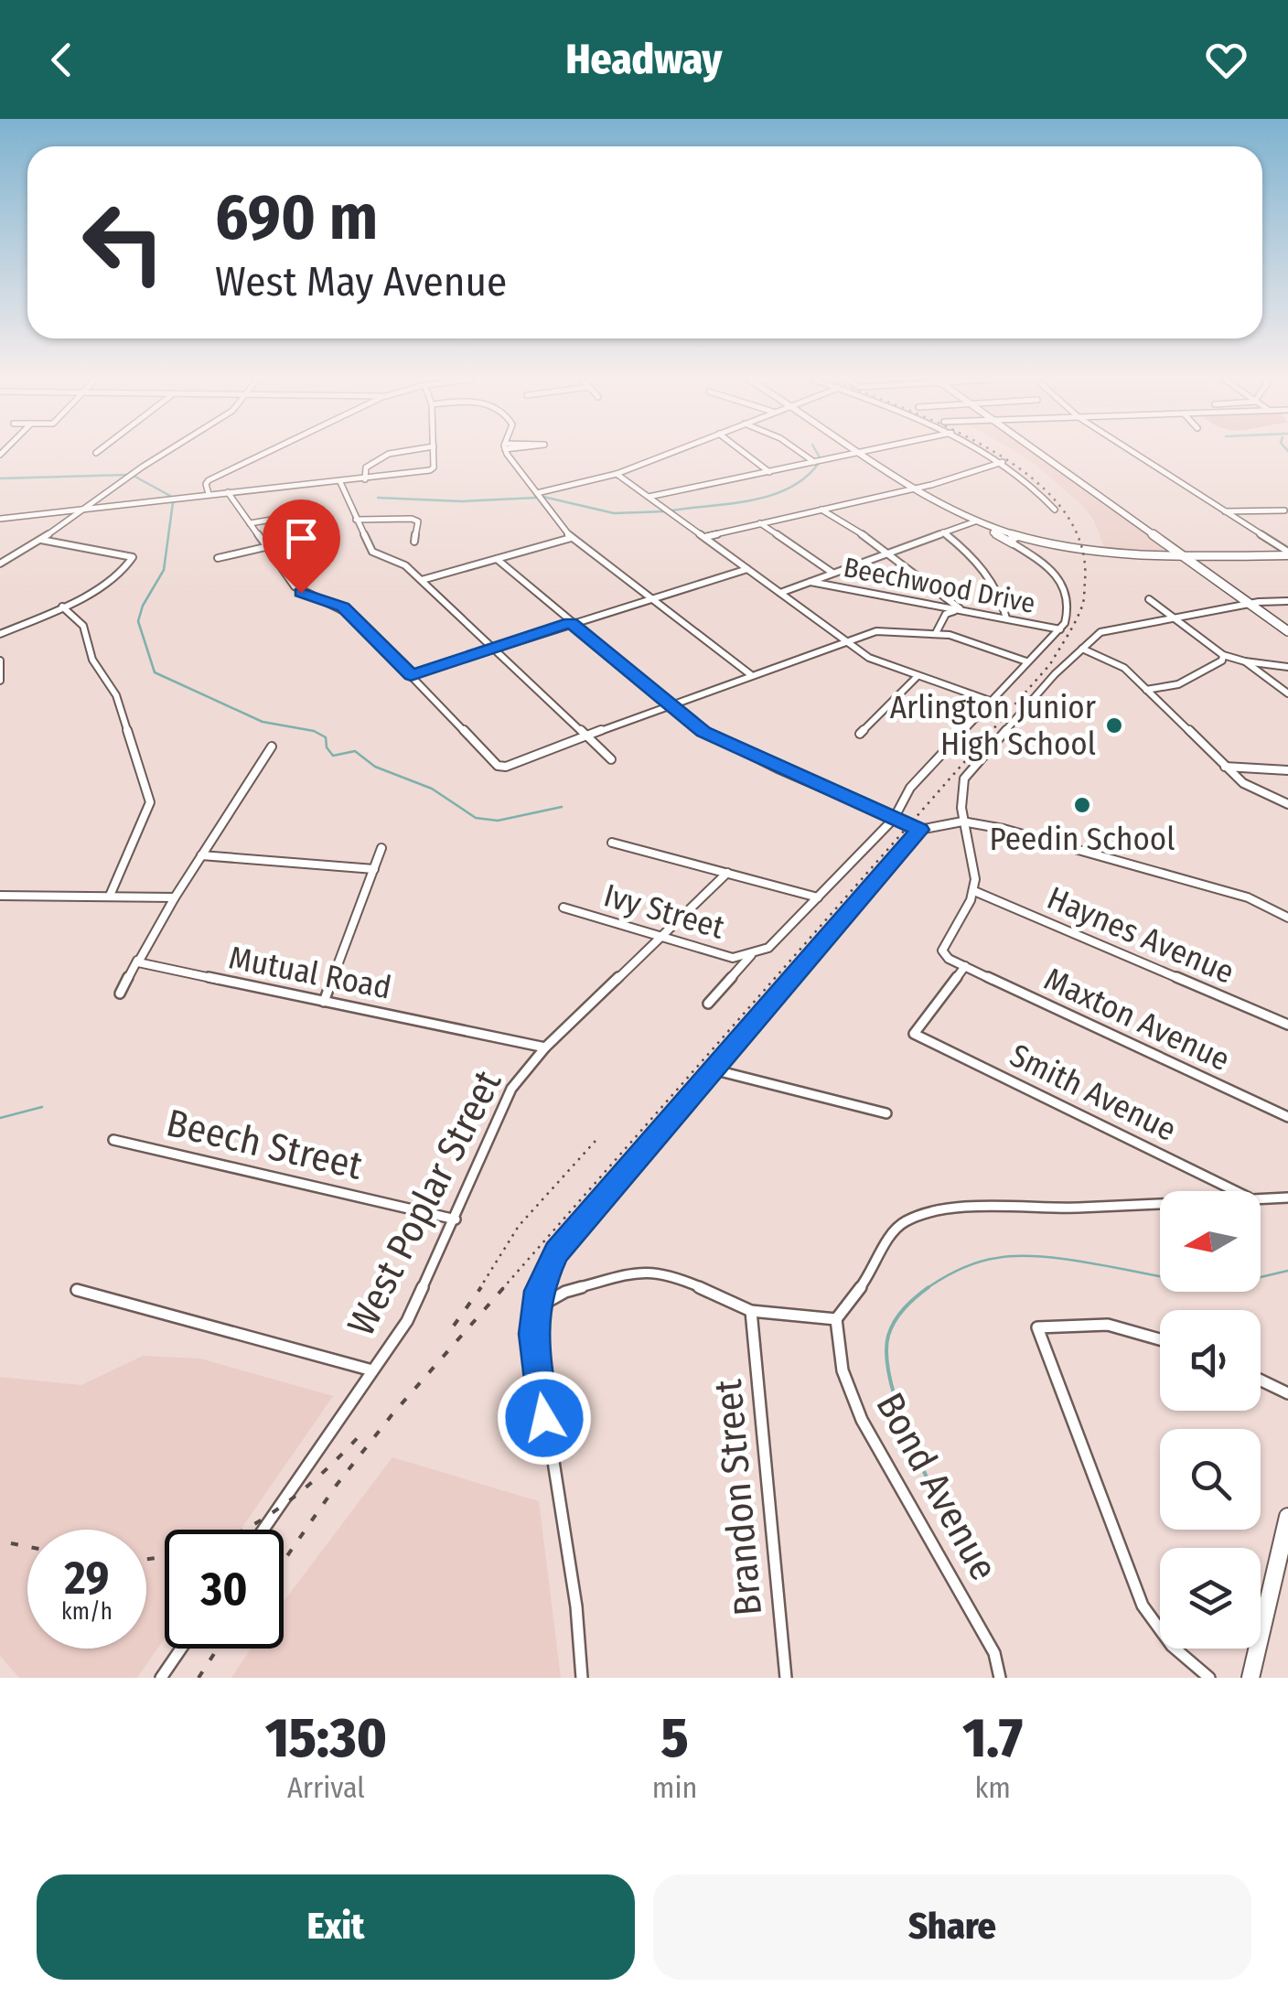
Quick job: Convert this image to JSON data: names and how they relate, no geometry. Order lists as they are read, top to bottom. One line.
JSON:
{"streets":{"street":["Beechwood Drive","Ivy Street","Haynes Avenue","Mutual Road","Maxton Avenue","Smith Avenue","Beech Street","West Poplar Street","Bond Avenue","Brandon Street"]},"crossings":[["Ivy Street","West Poplar Street"],["Mutual Road","West Poplar Street"],["Maxton Avenue","Smith Avenue"],["Beech Street","West Poplar Street"]],"places":["Arlington Junior High School","Peedin School"],"north":"left","page":{"header":"Headway","turn":["690 m","West May Avenue"],"speed":"29 km/h","limit":"30","eta":["15:30","Arrival","5","min","1.7","km"],"buttons":["Exit","Share"]}}
